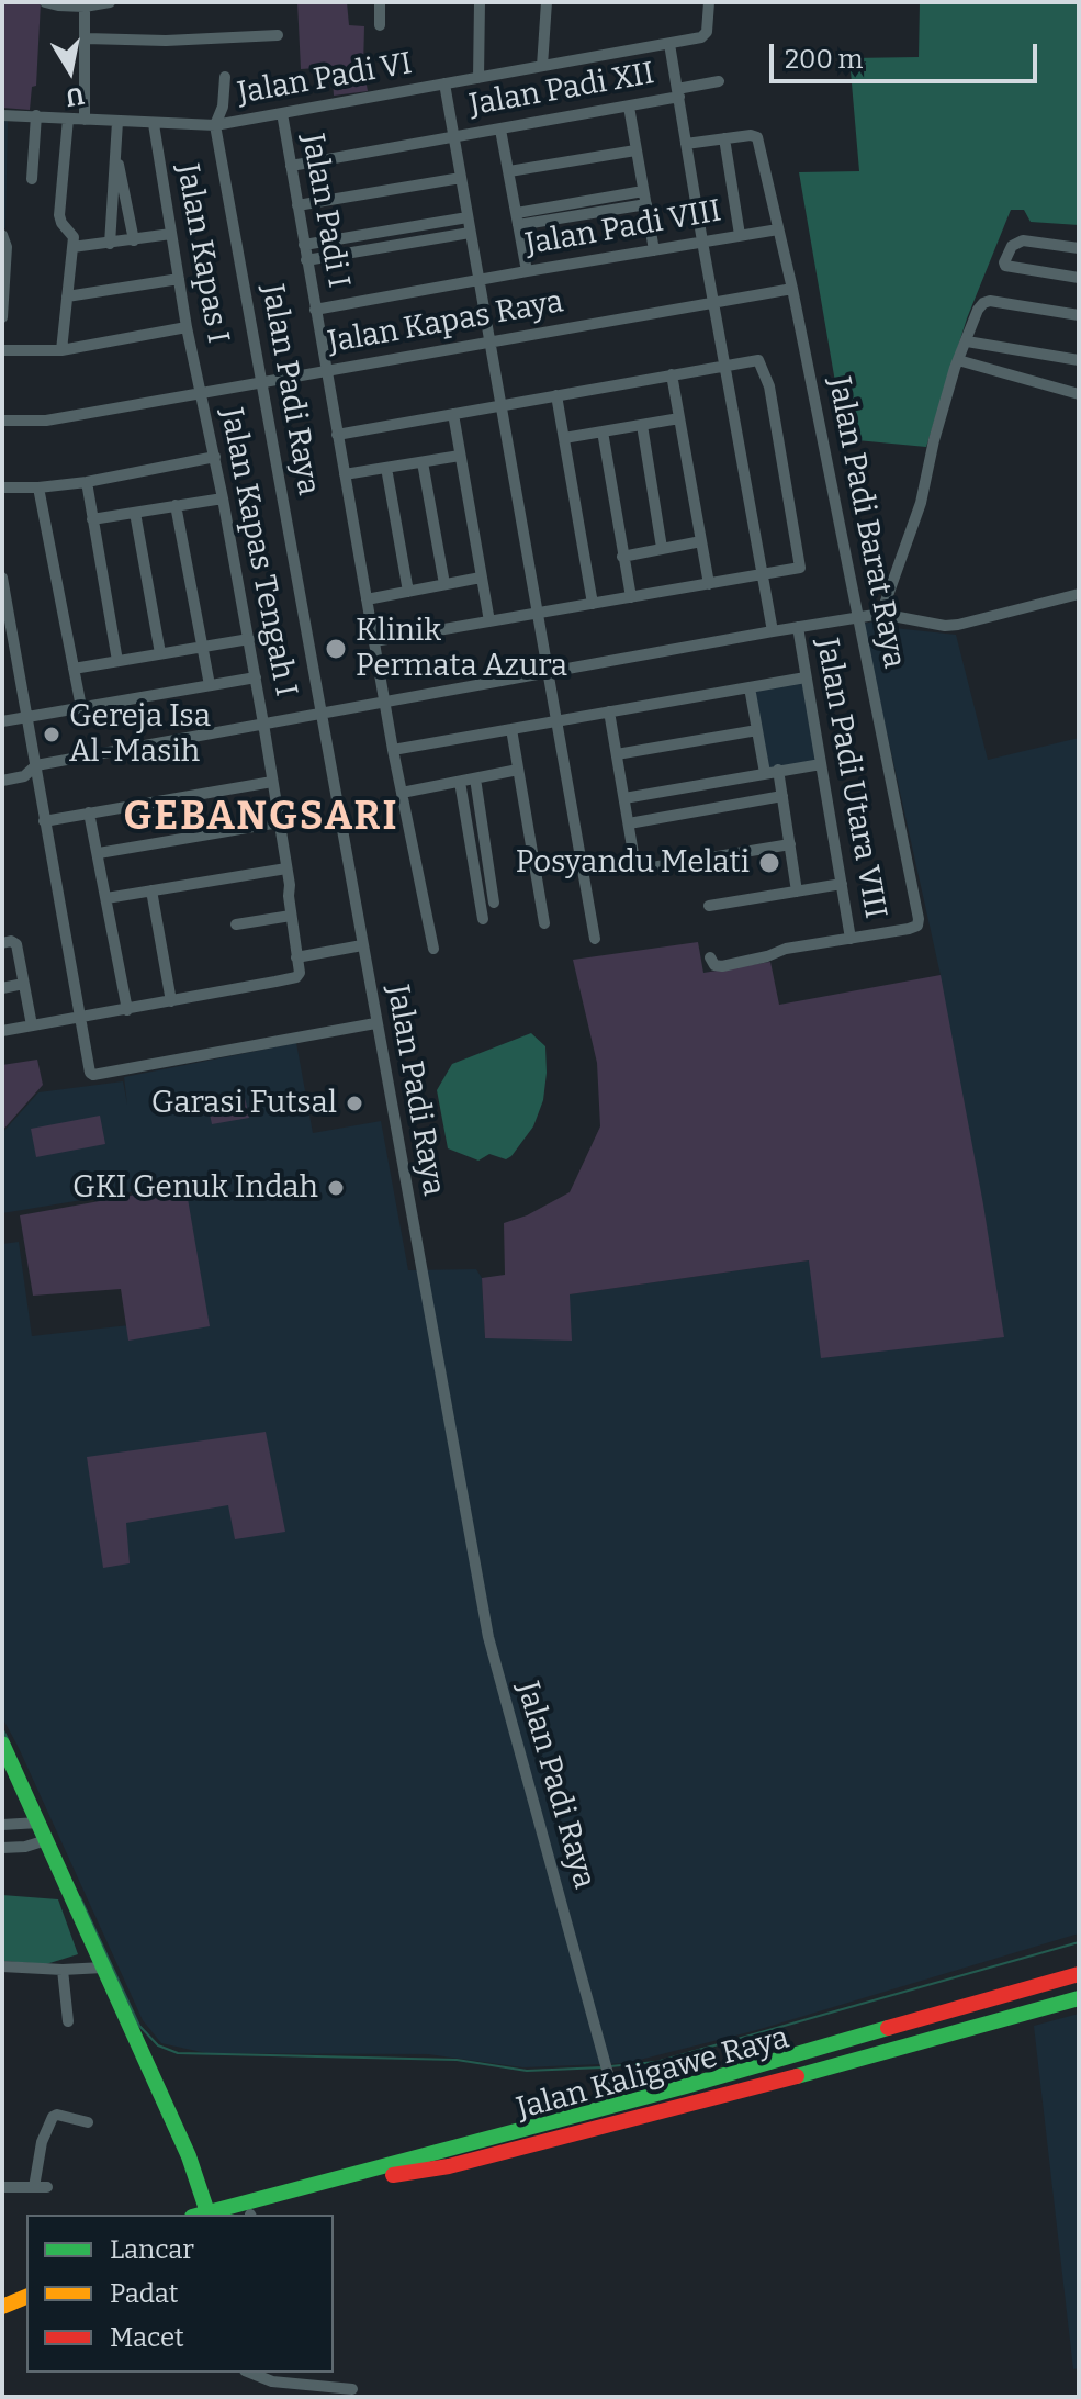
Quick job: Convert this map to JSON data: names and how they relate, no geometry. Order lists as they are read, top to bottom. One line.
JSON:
{"streets":{"main road":["Jalan Kaligawe Raya"],"street":["Jalan Padi VI","Jalan Padi XII","Jalan Padi I","Jalan Padi VIII","Jalan Kapas I","Jalan Kapas Raya","Jalan Padi Raya","Jalan Padi Barat Raya","Jalan Kapas Tengah I","Jalan Padi Utara VIII"]},"crossings":[["Jalan Padi VI","Jalan Padi I"],["Jalan Padi VI","Jalan Kapas I"],["Jalan Padi VI","Jalan Padi Raya"],["Jalan Padi XII","Jalan Padi I"],["Jalan Padi I","Jalan Padi VIII"],["Jalan Padi I","Jalan Kapas Raya"],["Jalan Padi VIII","Jalan Padi Barat Raya"],["Jalan Kapas I","Jalan Kapas Raya"],["Jalan Kapas I","Jalan Kapas Tengah I"],["Jalan Kapas Raya","Jalan Padi Raya"],["Jalan Kapas Raya","Jalan Padi Barat Raya"],["Jalan Kapas Raya","Jalan Kapas Tengah I"],["Jalan Padi Raya","Jalan Kaligawe Raya"],["Jalan Padi Barat Raya","Jalan Padi Utara VIII"]],"districts":["GEBANGSARI"],"places":["Klinik Permata Azura","Gereja Isa Al-Masih","Posyandu Melati","Garasi Futsal","GKI Genuk Indah"],"legend":["Lancar","Padat","Macet"],"scale_bar":"200 m","north":"bottom"}
